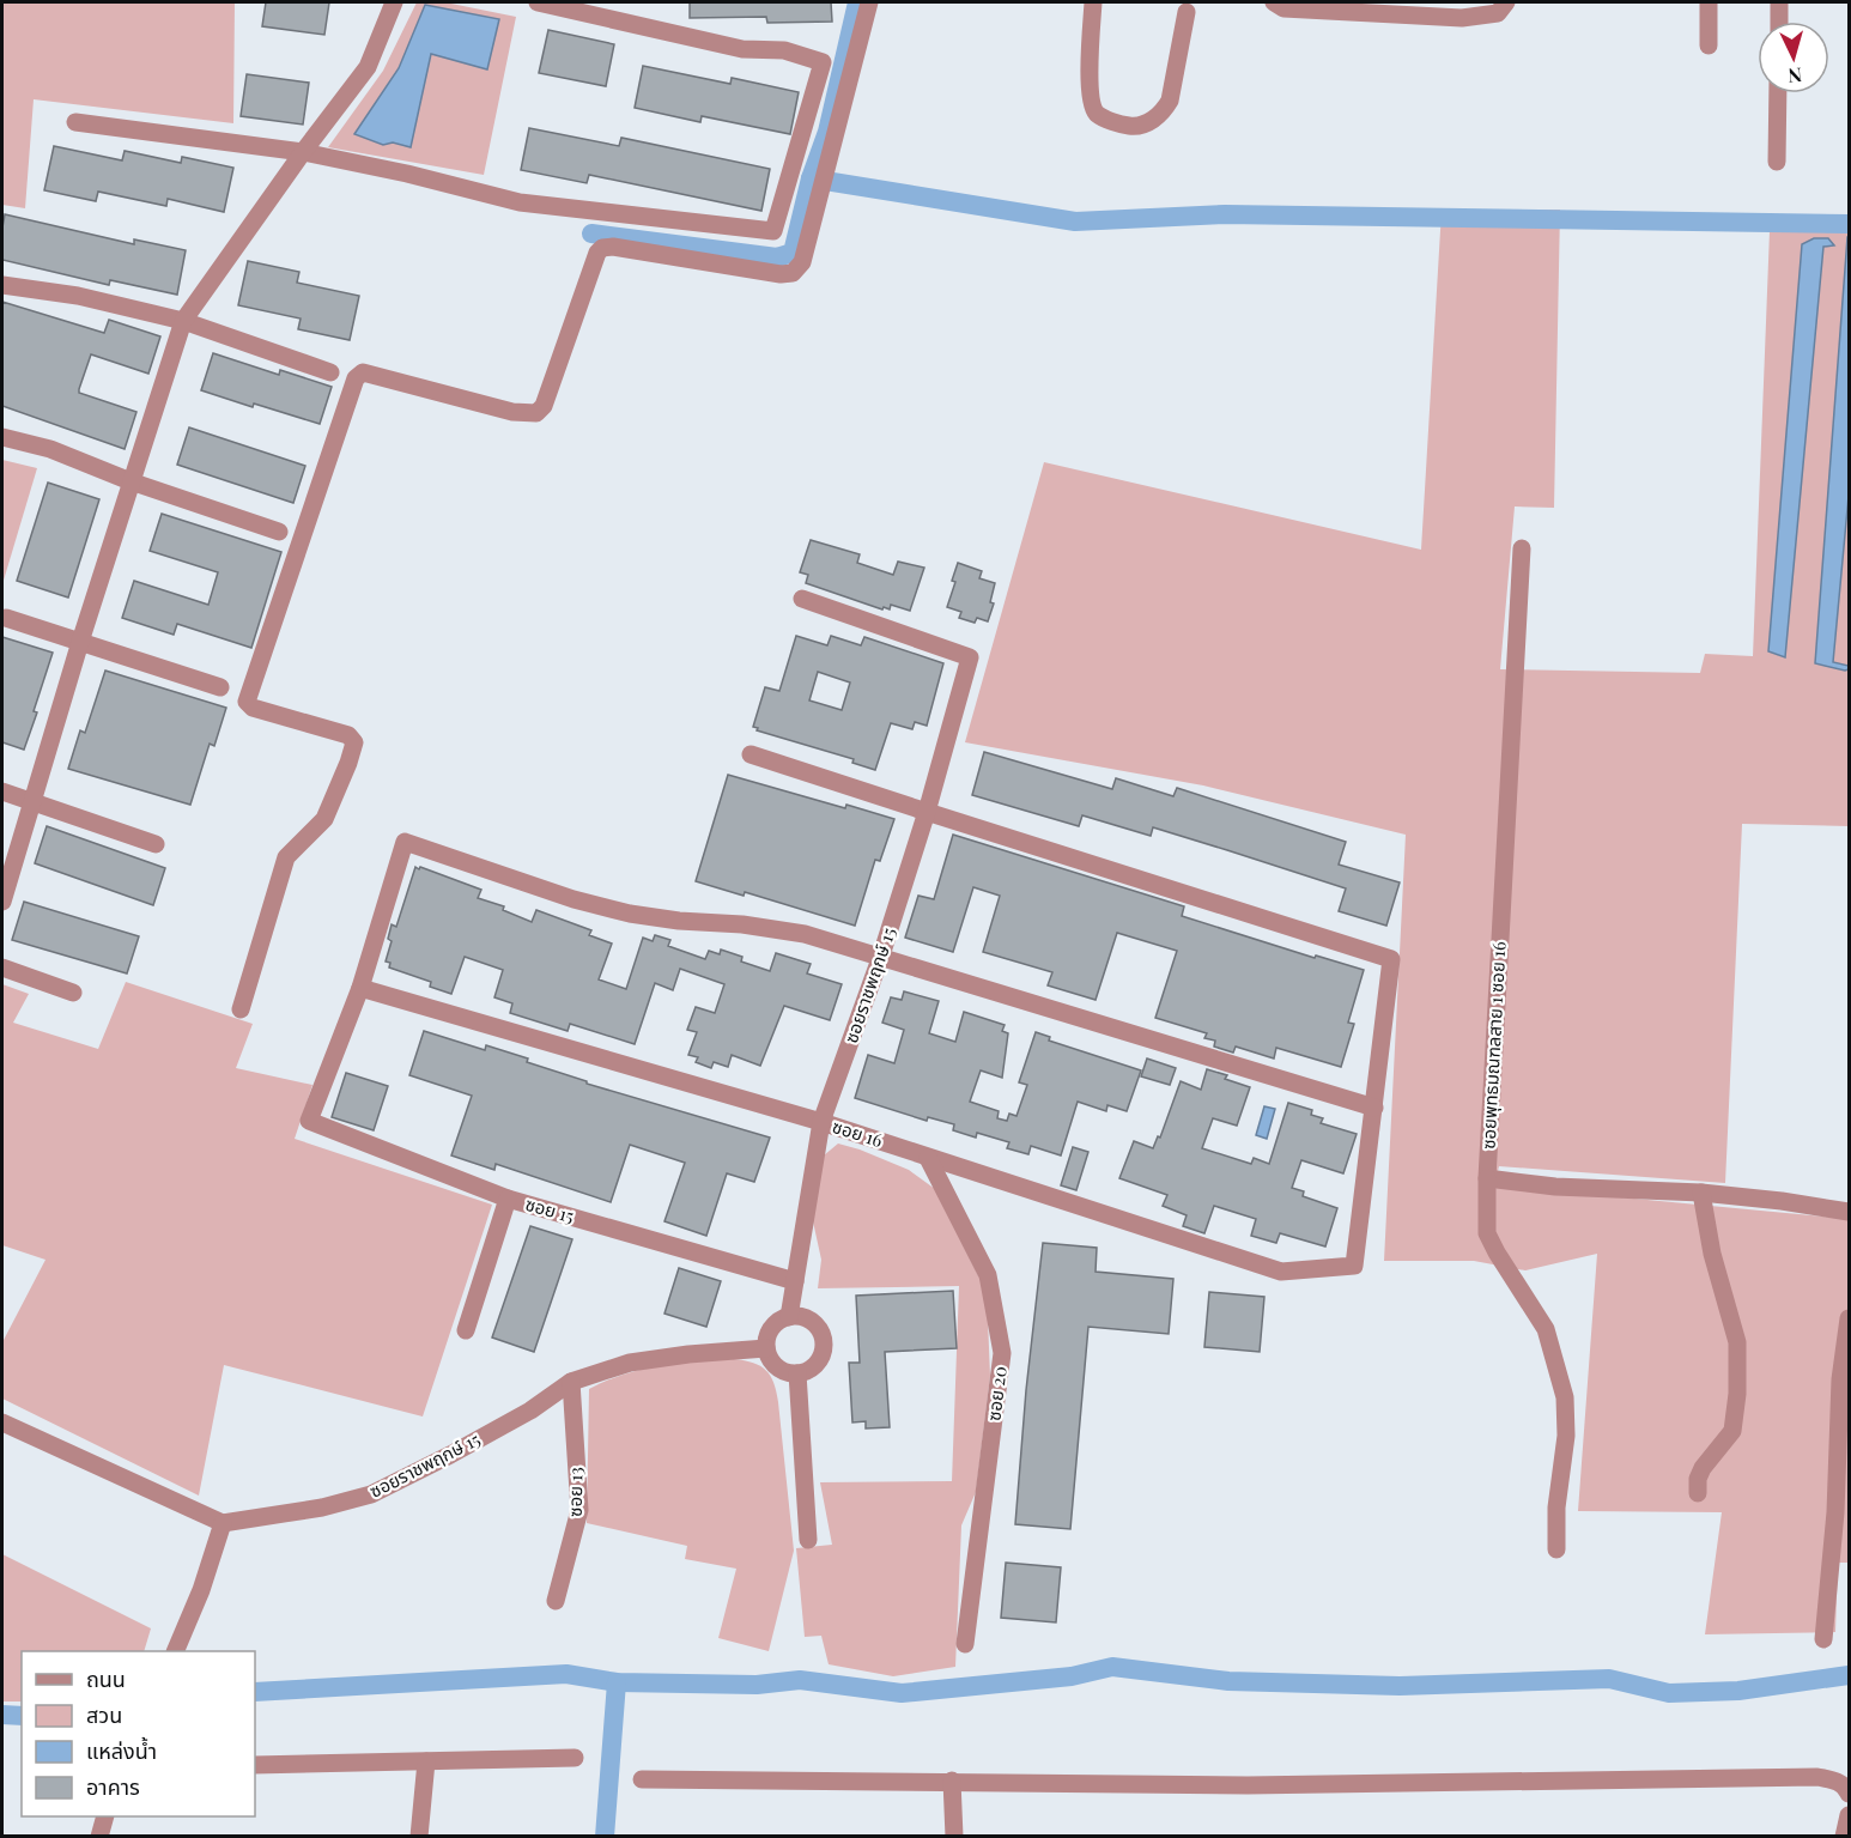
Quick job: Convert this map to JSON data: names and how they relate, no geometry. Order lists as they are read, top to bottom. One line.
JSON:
{"streets":{"street":["ซอยราชพฤกษ์ 15","ซอยพุทธมณฑลสาย 1 ซอย 16","ซอย 16","ซอย 15","ซอย 20","ซอย 13"]},"crossings":[["ซอยราชพฤกษ์ 15","ซอย 16"],["ซอยราชพฤกษ์ 15","ซอย 15"],["ซอยราชพฤกษ์ 15","ซอย 13"],["ซอย 16","ซอย 15"],["ซอย 16","ซอย 20"]],"legend":["ถนน","สวน","แหล่งน้ำ","อาคาร"],"north":"bottom"}
